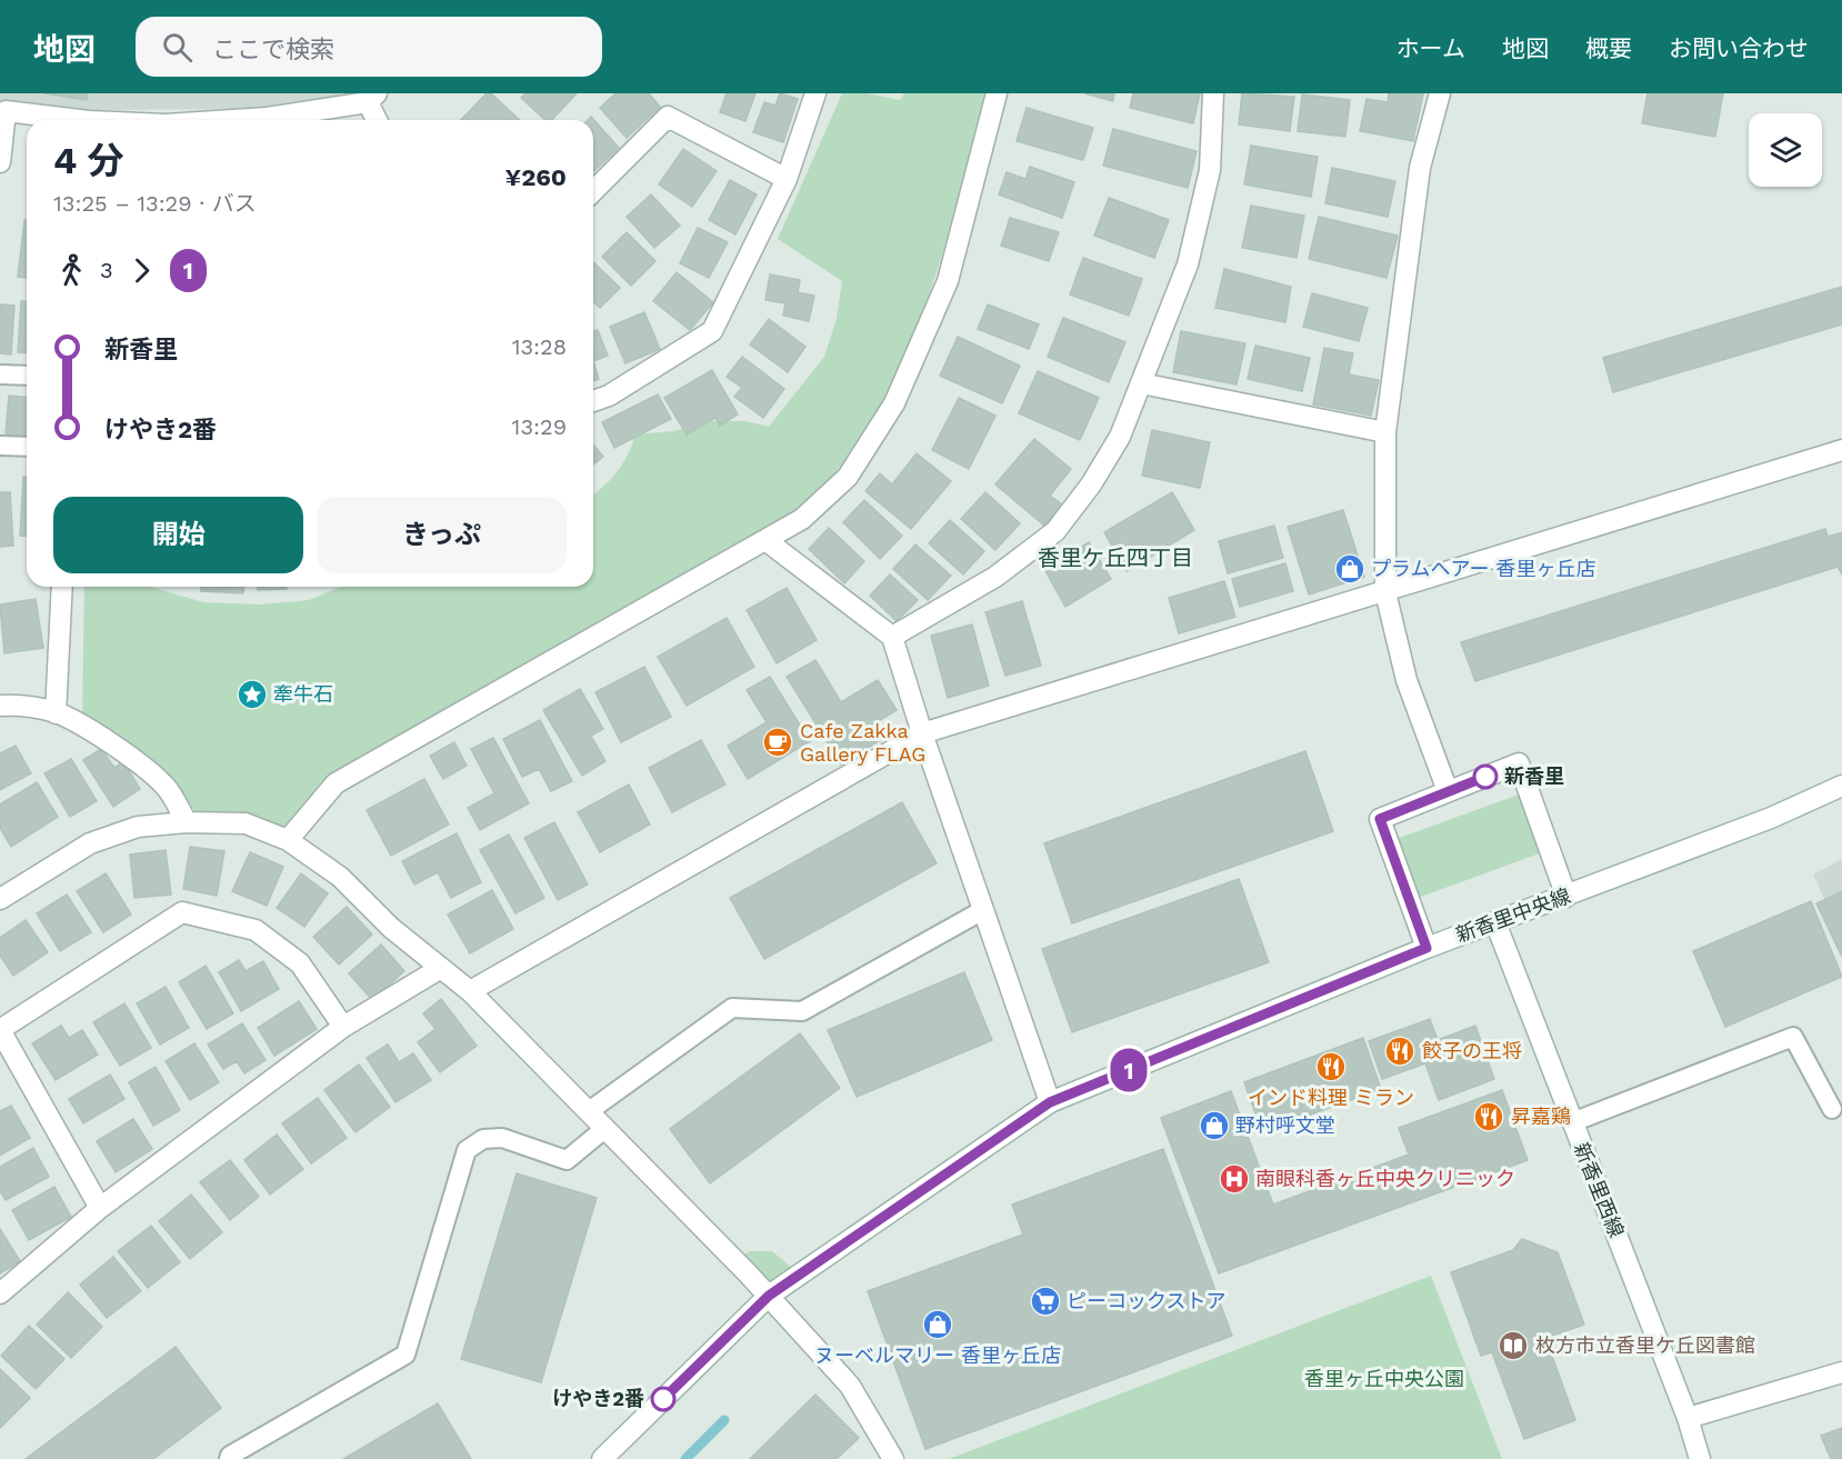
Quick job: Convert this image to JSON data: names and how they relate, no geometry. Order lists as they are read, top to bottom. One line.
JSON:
{"streets":{"street":["新香里中央線","新香里西線"]},"crossings":[["新香里中央線","新香里西線"]],"districts":["香里ケ丘四丁目"],"parks":["香里ヶ丘中央公園"],"places":{"shop":["プラムヘアー 香里ヶ丘店","野村呼文堂","ヌーベルマリー 香里ヶ丘店"],"place":["牽牛石"],"cafe":["Cafe Zakka Gallery FLAG"],"other":["新香里","けやき2番"],"restaurant":["餃子の王将","インド料理 ミラン","昇嘉鶏"],"hospital":["南眼科香ヶ丘中央クリニック"],"supermarket":["ピーコックストア"],"library":["枚方市立香里ケ丘図書館"]},"lines":["bus line 1"],"page":{"header":"地図","search":"ここで検索","nav":["ホーム","地図","概要","お問い合わせ"],"on_map":"1","heading":["4 分","13:25 – 13:29 · バス","¥260"],"legs":["3","1"],"list":[{"name":"新香里","value":"13:28"},{"name":"けやき2番","value":"13:29"}],"buttons":["開始","きっぷ"]}}
